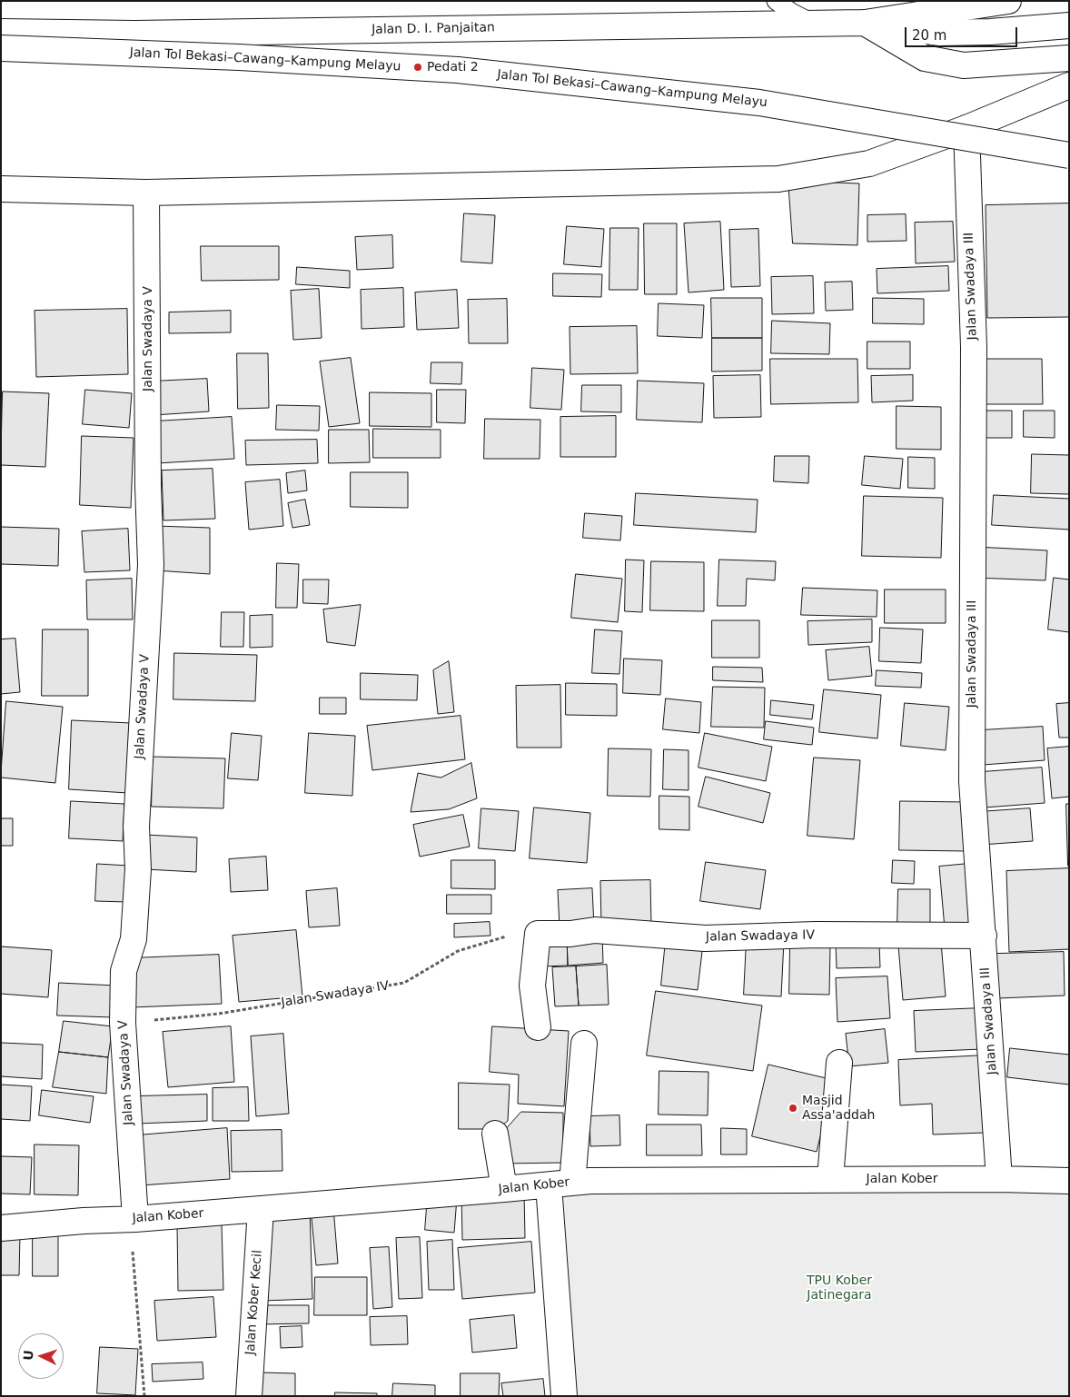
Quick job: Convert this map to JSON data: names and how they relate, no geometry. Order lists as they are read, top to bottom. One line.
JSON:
{"streets":{"main road":["Jalan D. I. Panjaitan","Jalan Tol Bekasi–Cawang–Kampung Melayu","Jalan Swadaya III","Jalan Swadaya V","Jalan Swadaya IV","Jalan Kober","Jalan Kober Kecil"]},"crossings":[["Jalan Swadaya III","Jalan Swadaya IV"],["Jalan Swadaya III","Jalan Kober"],["Jalan Swadaya V","Jalan Swadaya IV"],["Jalan Swadaya V","Jalan Kober"],["Jalan Kober","Jalan Kober Kecil"]],"parks":["TPU Kober Jatinegara"],"places":["Pedati 2","Masjid Assa'addah"],"scale_bar":"20 m","north":"left"}
